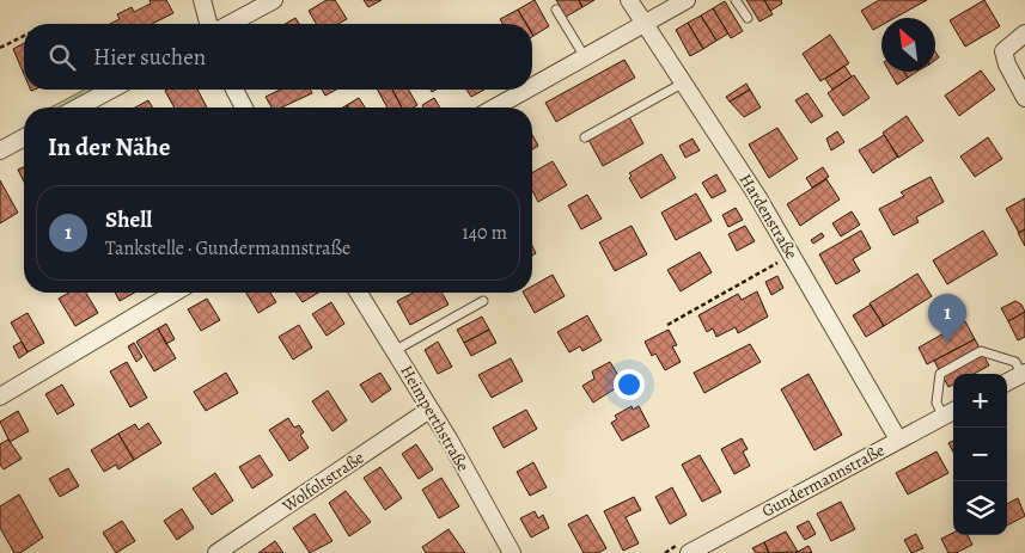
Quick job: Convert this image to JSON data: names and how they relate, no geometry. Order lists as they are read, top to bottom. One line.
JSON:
{"streets":{"street":["Hardenstraße","Heimperthstraße","Gundermannstraße","Wolfoltstraße"]},"crossings":[["Hardenstraße","Gundermannstraße"],["Heimperthstraße","Wolfoltstraße"]],"north":"top left","page":{"search":"Hier suchen","heading":"In der Nähe","list":[{"mark":"1","name":"Shell","note":"Tankstelle · Gundermannstraße","value":"140 m"}],"pins":"1","map_buttons":["+","−"]}}
